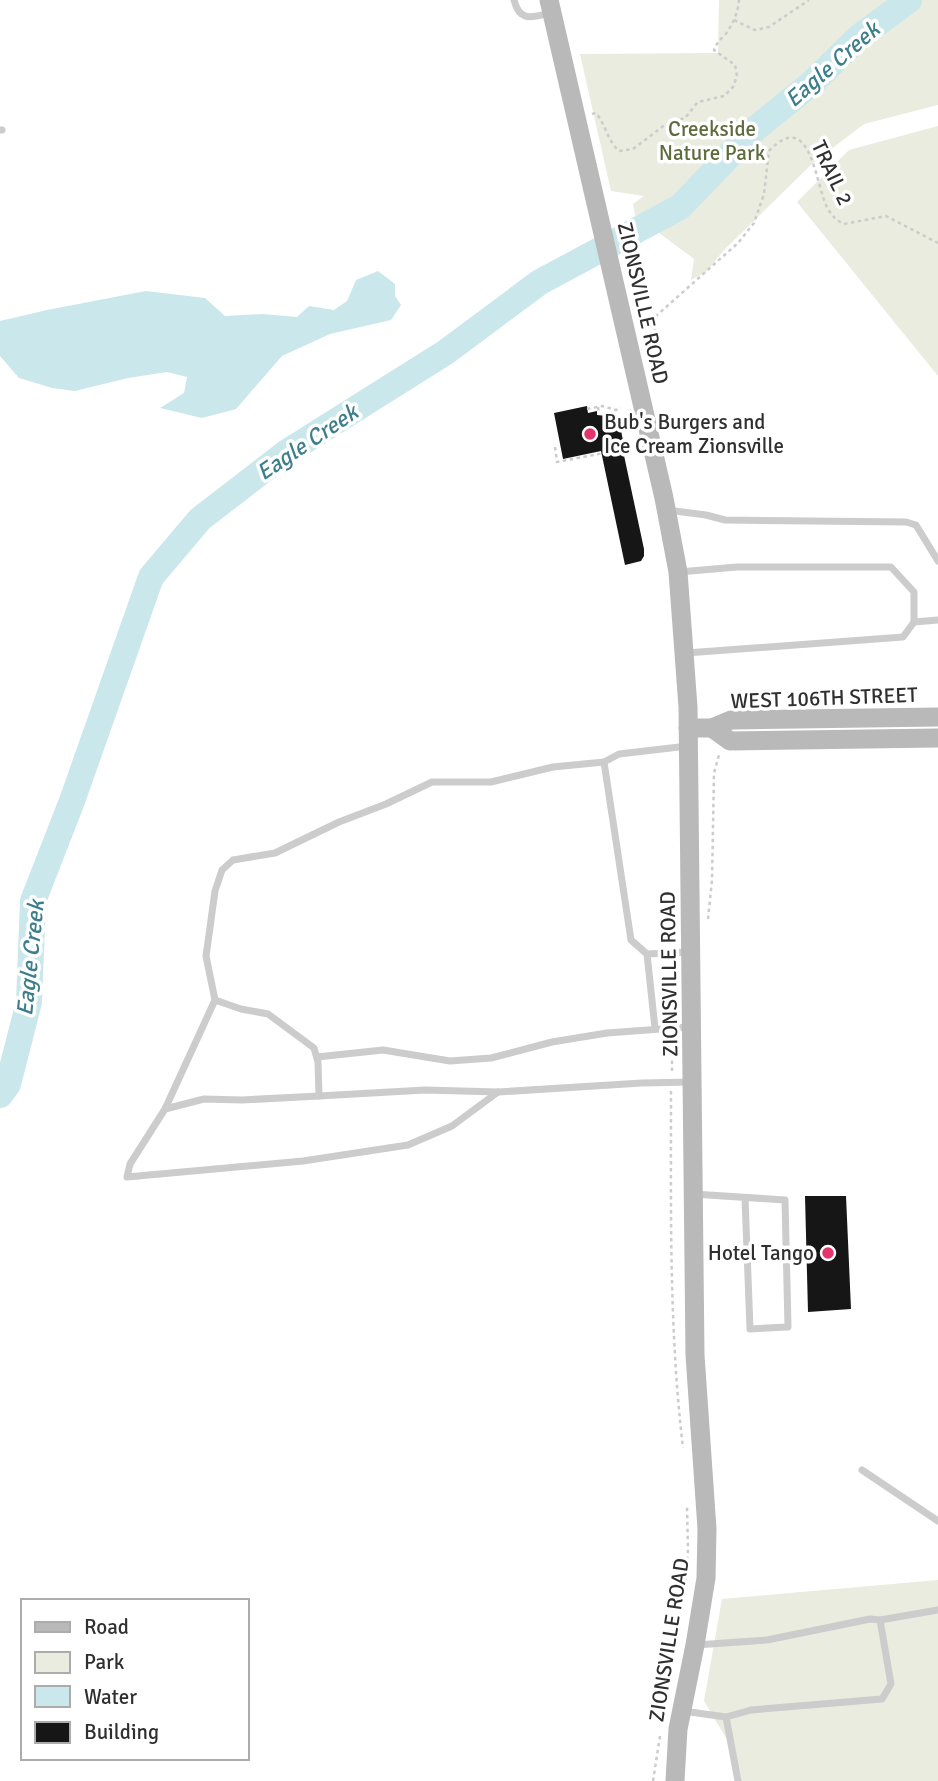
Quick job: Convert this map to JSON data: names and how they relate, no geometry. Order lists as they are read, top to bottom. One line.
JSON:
{"streets":{"main road":["ZIONSVILLE ROAD","WEST 106TH STREET"],"path":["TRAIL 2"]},"crossings":[["ZIONSVILLE ROAD","WEST 106TH STREET"]],"water":["Eagle Creek"],"parks":["Creekside Nature Park"],"places":["Bub's Burgers and Ice Cream Zionsville","Hotel Tango"],"legend":["Road","Park","Water","Building"]}
